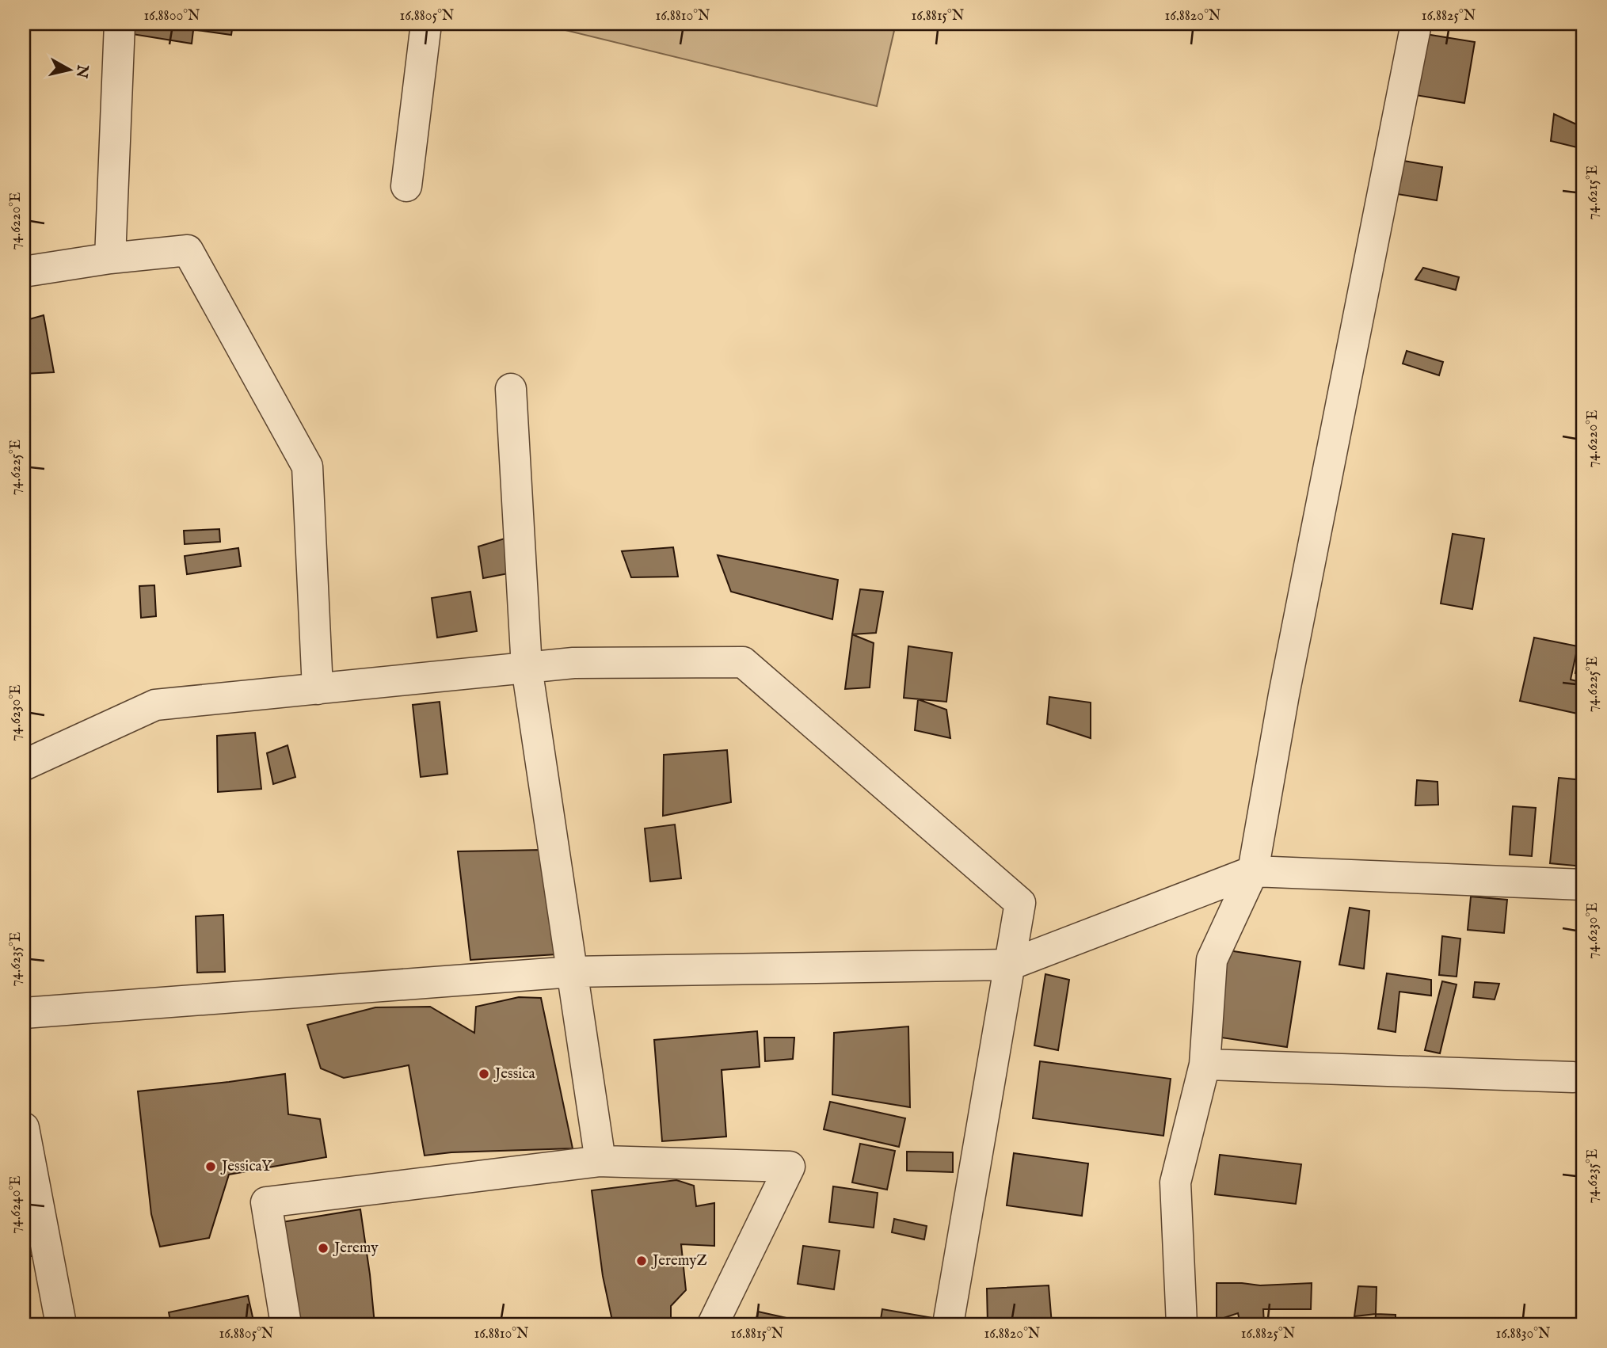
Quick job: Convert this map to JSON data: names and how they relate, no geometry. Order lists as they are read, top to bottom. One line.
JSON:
{"places":["Jessica","JessicaY","Jeremy","JeremyZ"],"north":"right","coordinates":["16.8800°N","16.8805°N","16.8810°N","16.8815°N","16.8820°N","16.8825°N","74.6215°E","74.6220°E","74.6225°E","74.6230°E","74.6235°E","74.6240°E","16.8830°N"]}
